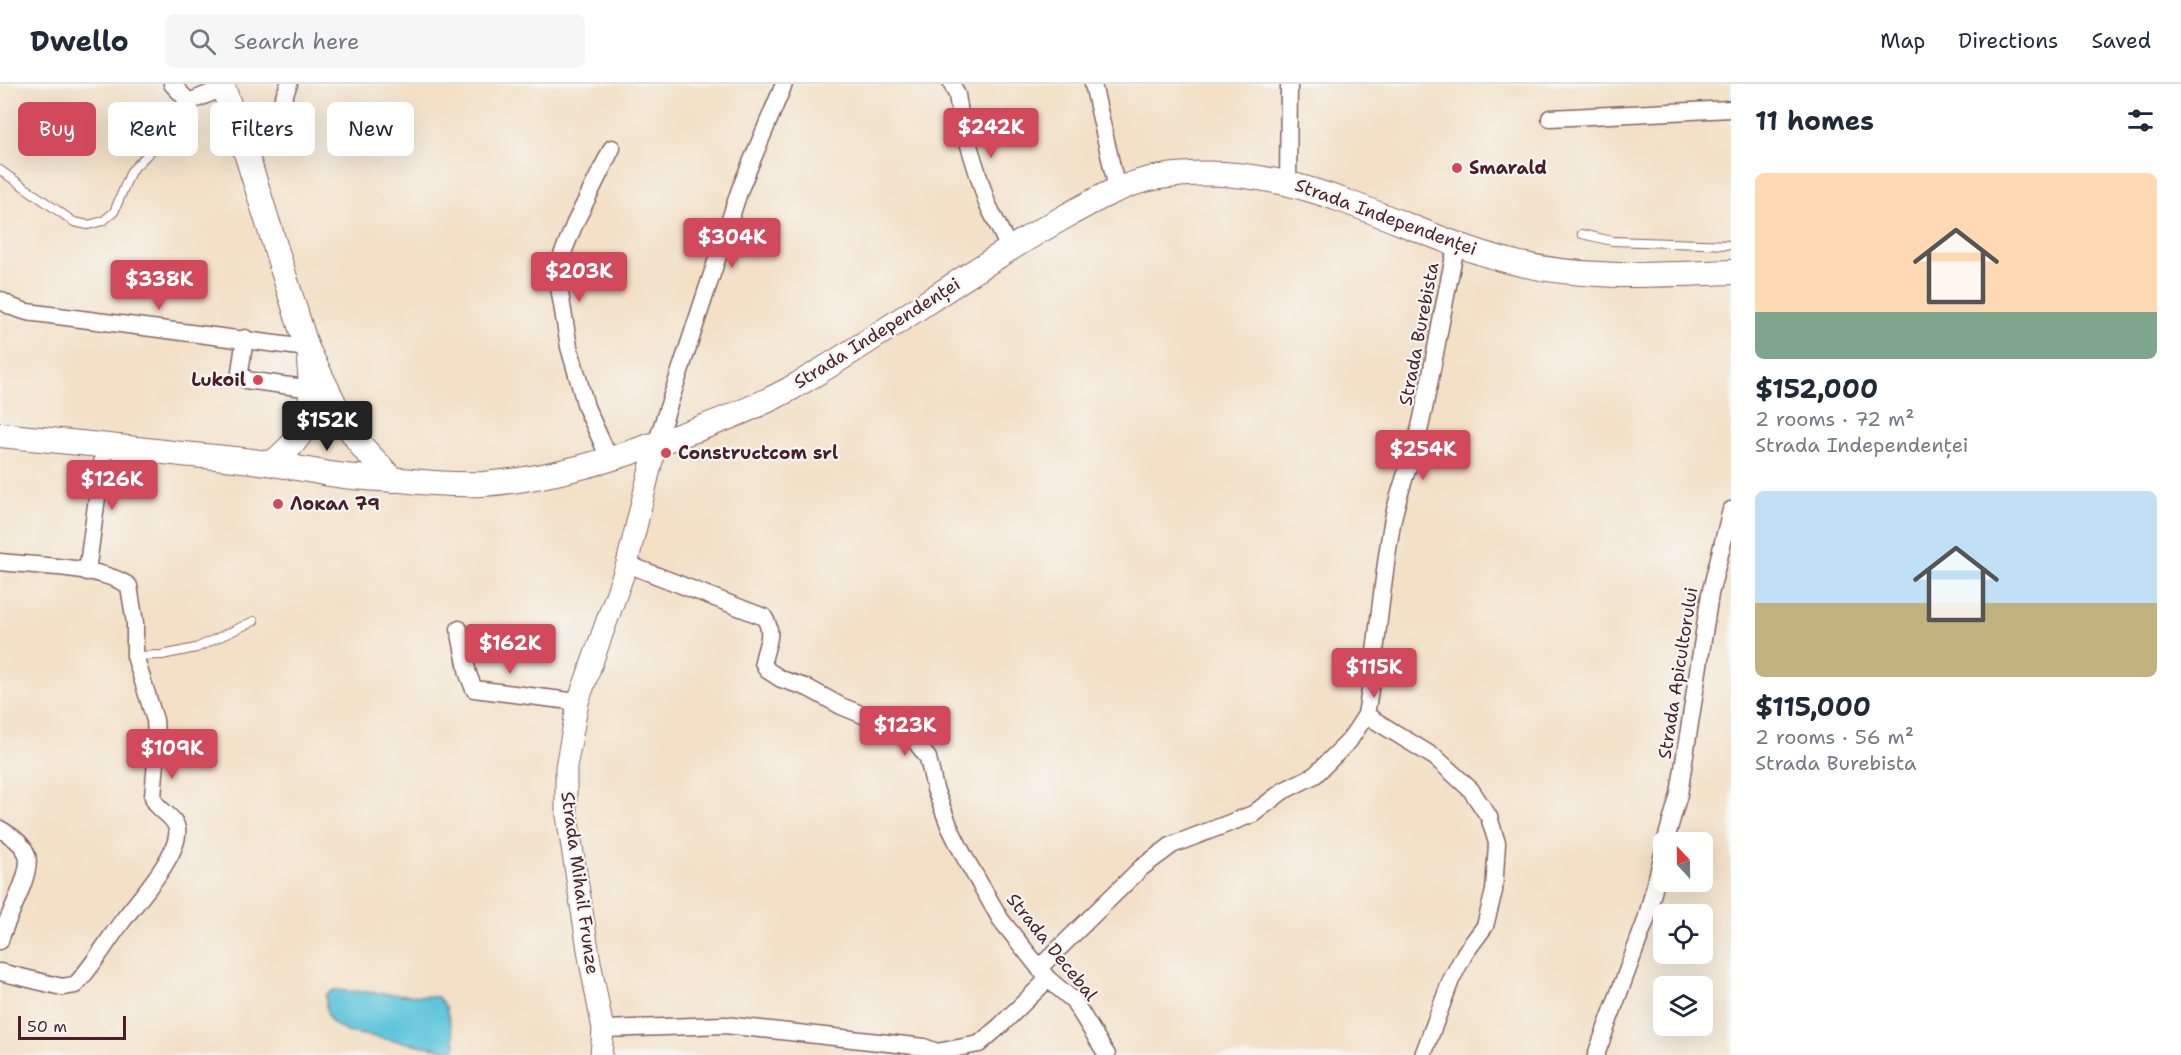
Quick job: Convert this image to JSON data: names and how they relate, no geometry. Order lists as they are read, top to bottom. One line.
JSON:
{"streets":{"main road":["Strada Independenței"],"street":["Strada Burebista","Strada Apicultorului","Strada Mihail Frunze","Strada Decebal"]},"crossings":[["Strada Independenței","Strada Burebista"],["Strada Independenței","Strada Mihail Frunze"],["Strada Burebista","Strada Mihail Frunze"],["Strada Burebista","Strada Decebal"],["Strada Mihail Frunze","Strada Decebal"]],"places":["Smarald","Lukoil","Constructcom srl","Локал 79"],"scale_bar":"50 m","north":"top","page":{"header":"Dwello","search":"Search here","nav":["Map","Directions","Saved"],"heading":"11 homes","chip":["Buy","Rent","Filters","New"],"price":["$242K","$304K","$203K","$338K","$152K","$254K","$126K","$162K","$115K","$123K","$109K"],"list":[{"name":"$152,000","note":"2 rooms · 72 m² · Strada Independenței"},{"name":"$115,000","note":"2 rooms · 56 m² · Strada Burebista"}],"scale":"50 m"}}
